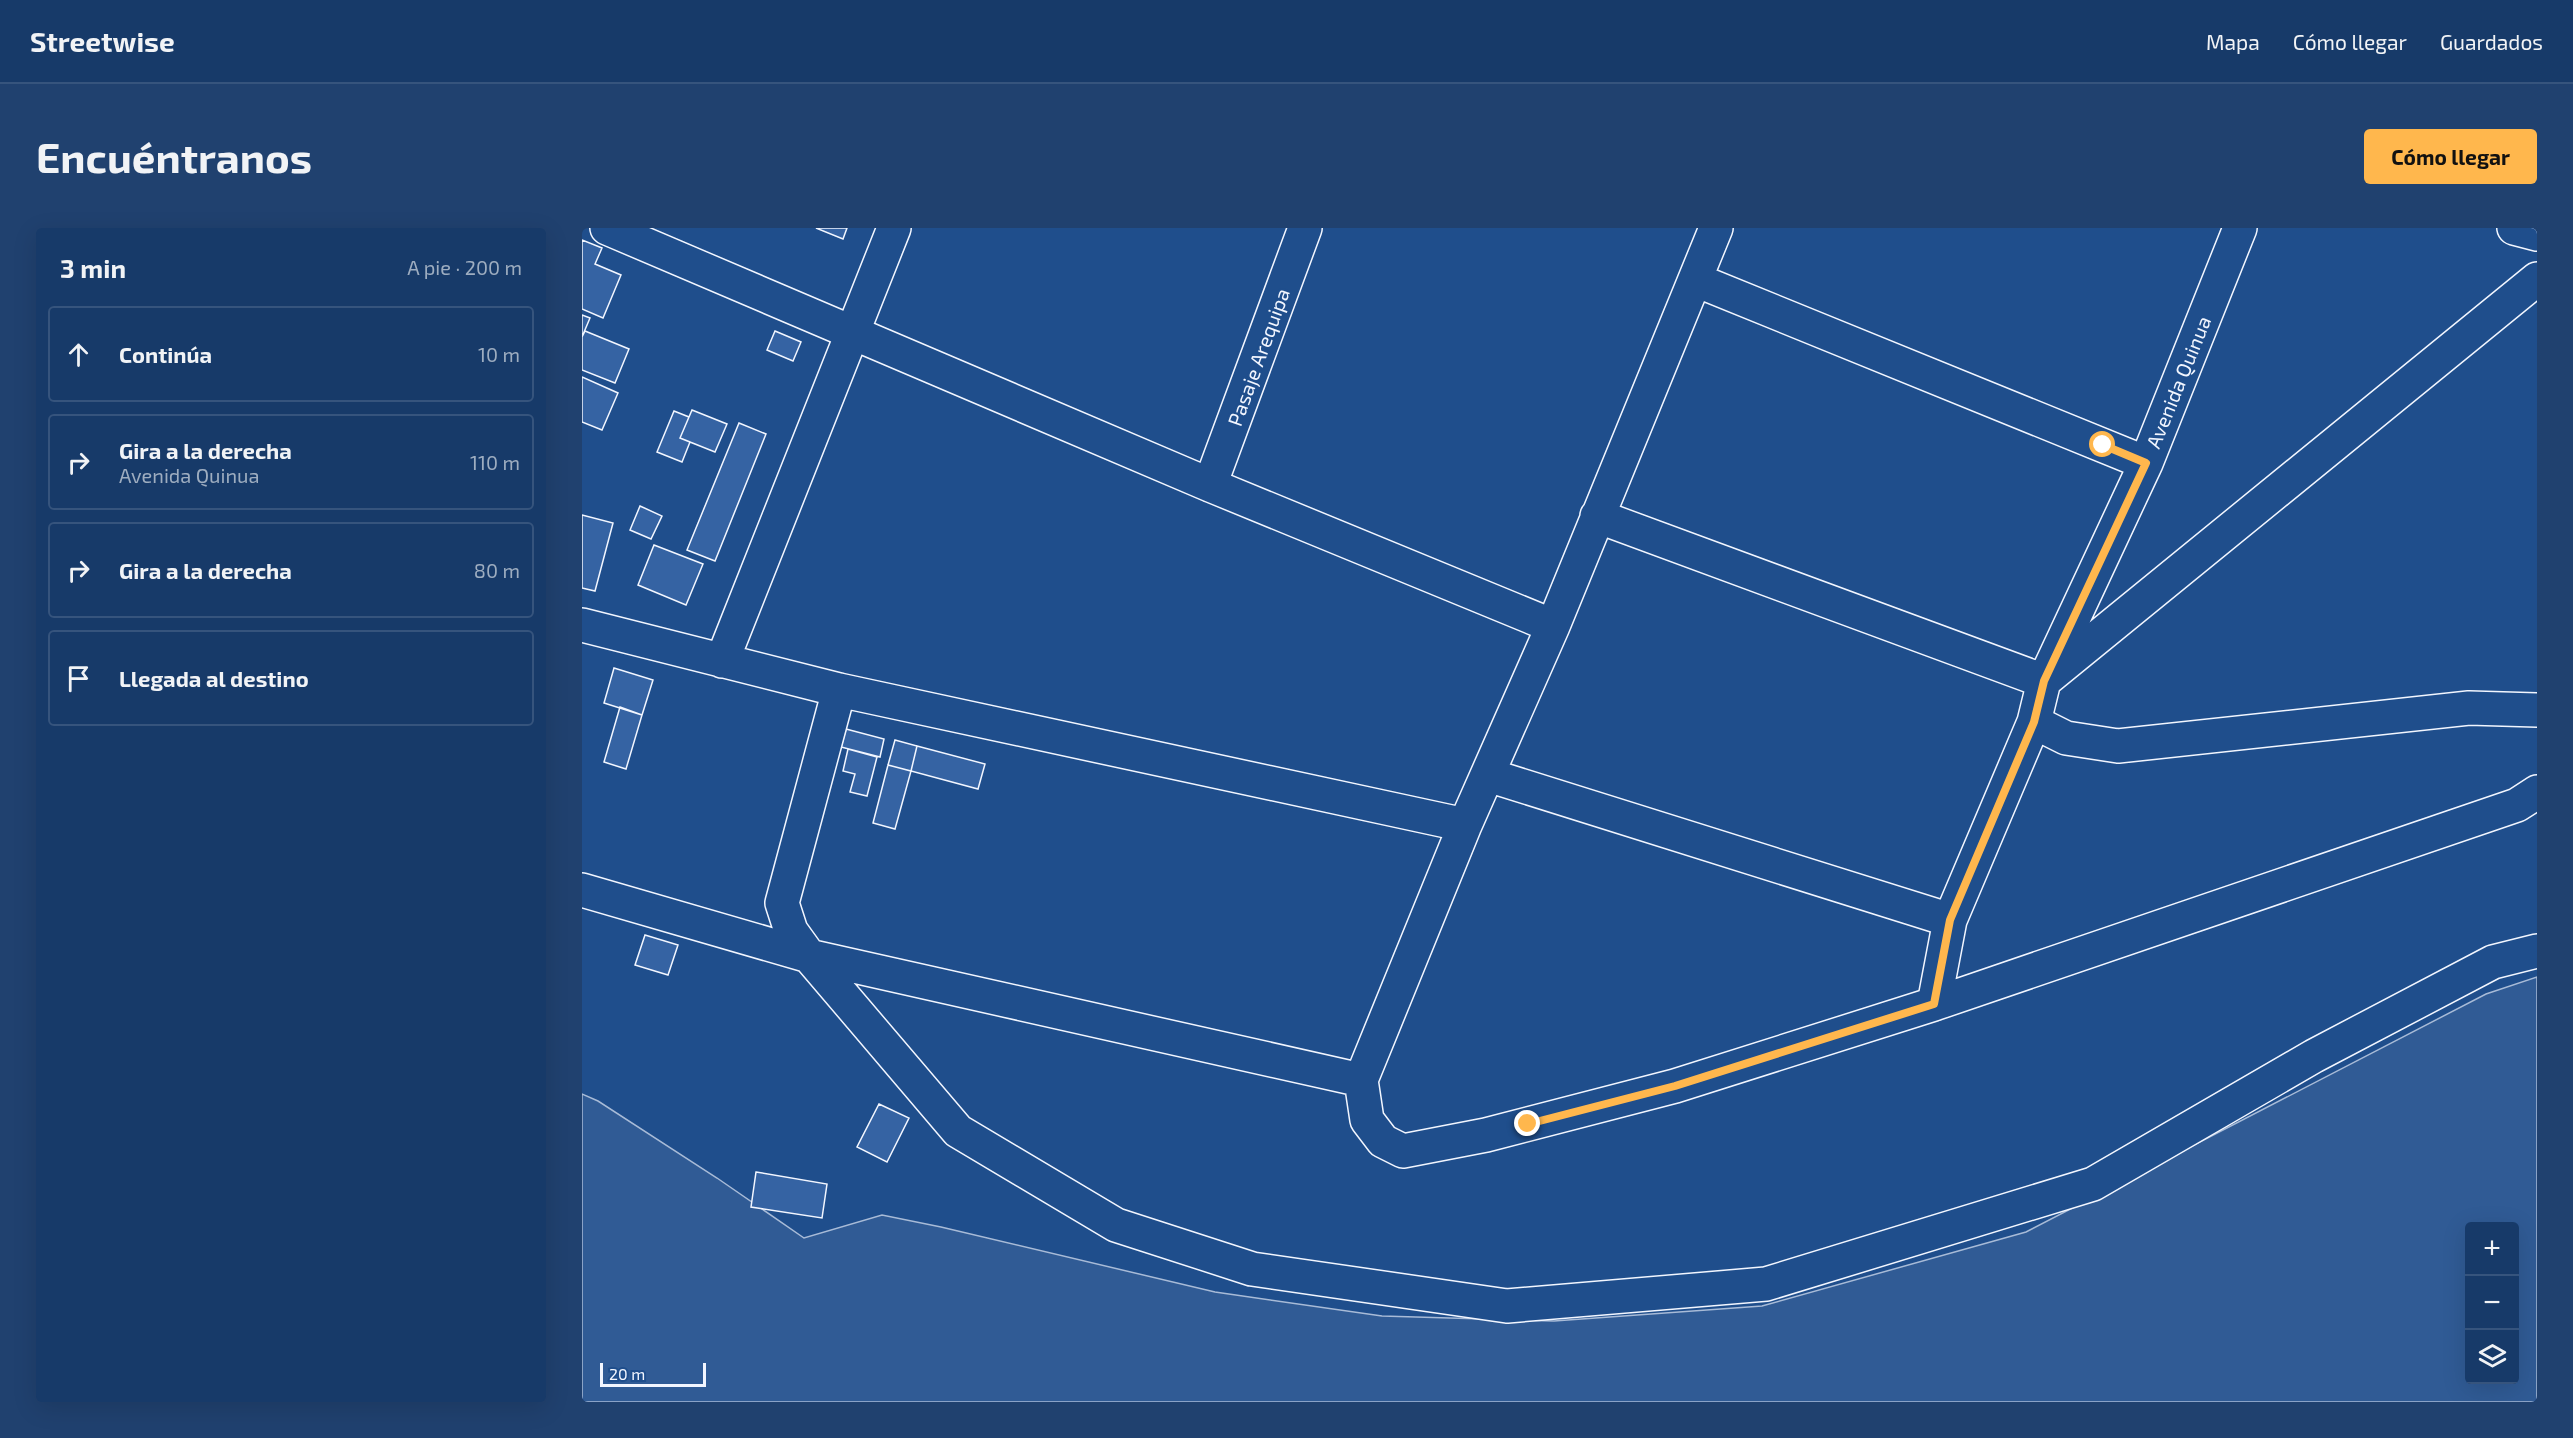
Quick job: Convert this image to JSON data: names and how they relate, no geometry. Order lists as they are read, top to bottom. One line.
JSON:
{"streets":{"street":["Pasaje Arequipa","Avenida Quinua"]},"scale_bar":"20 m","page":{"header":"Streetwise","nav":["Mapa","Cómo llegar","Guardados"],"buttons":"Cómo llegar","title":"Encuéntranos","heading":["3 min","A pie · 200 m"],"list":[["Continúa","10 m"],["Gira a la derecha","Avenida Quinua","110 m"],["Gira a la derecha","80 m"],"Llegada al destino"],"map_buttons":["+","−"],"scale":"20 m"}}
